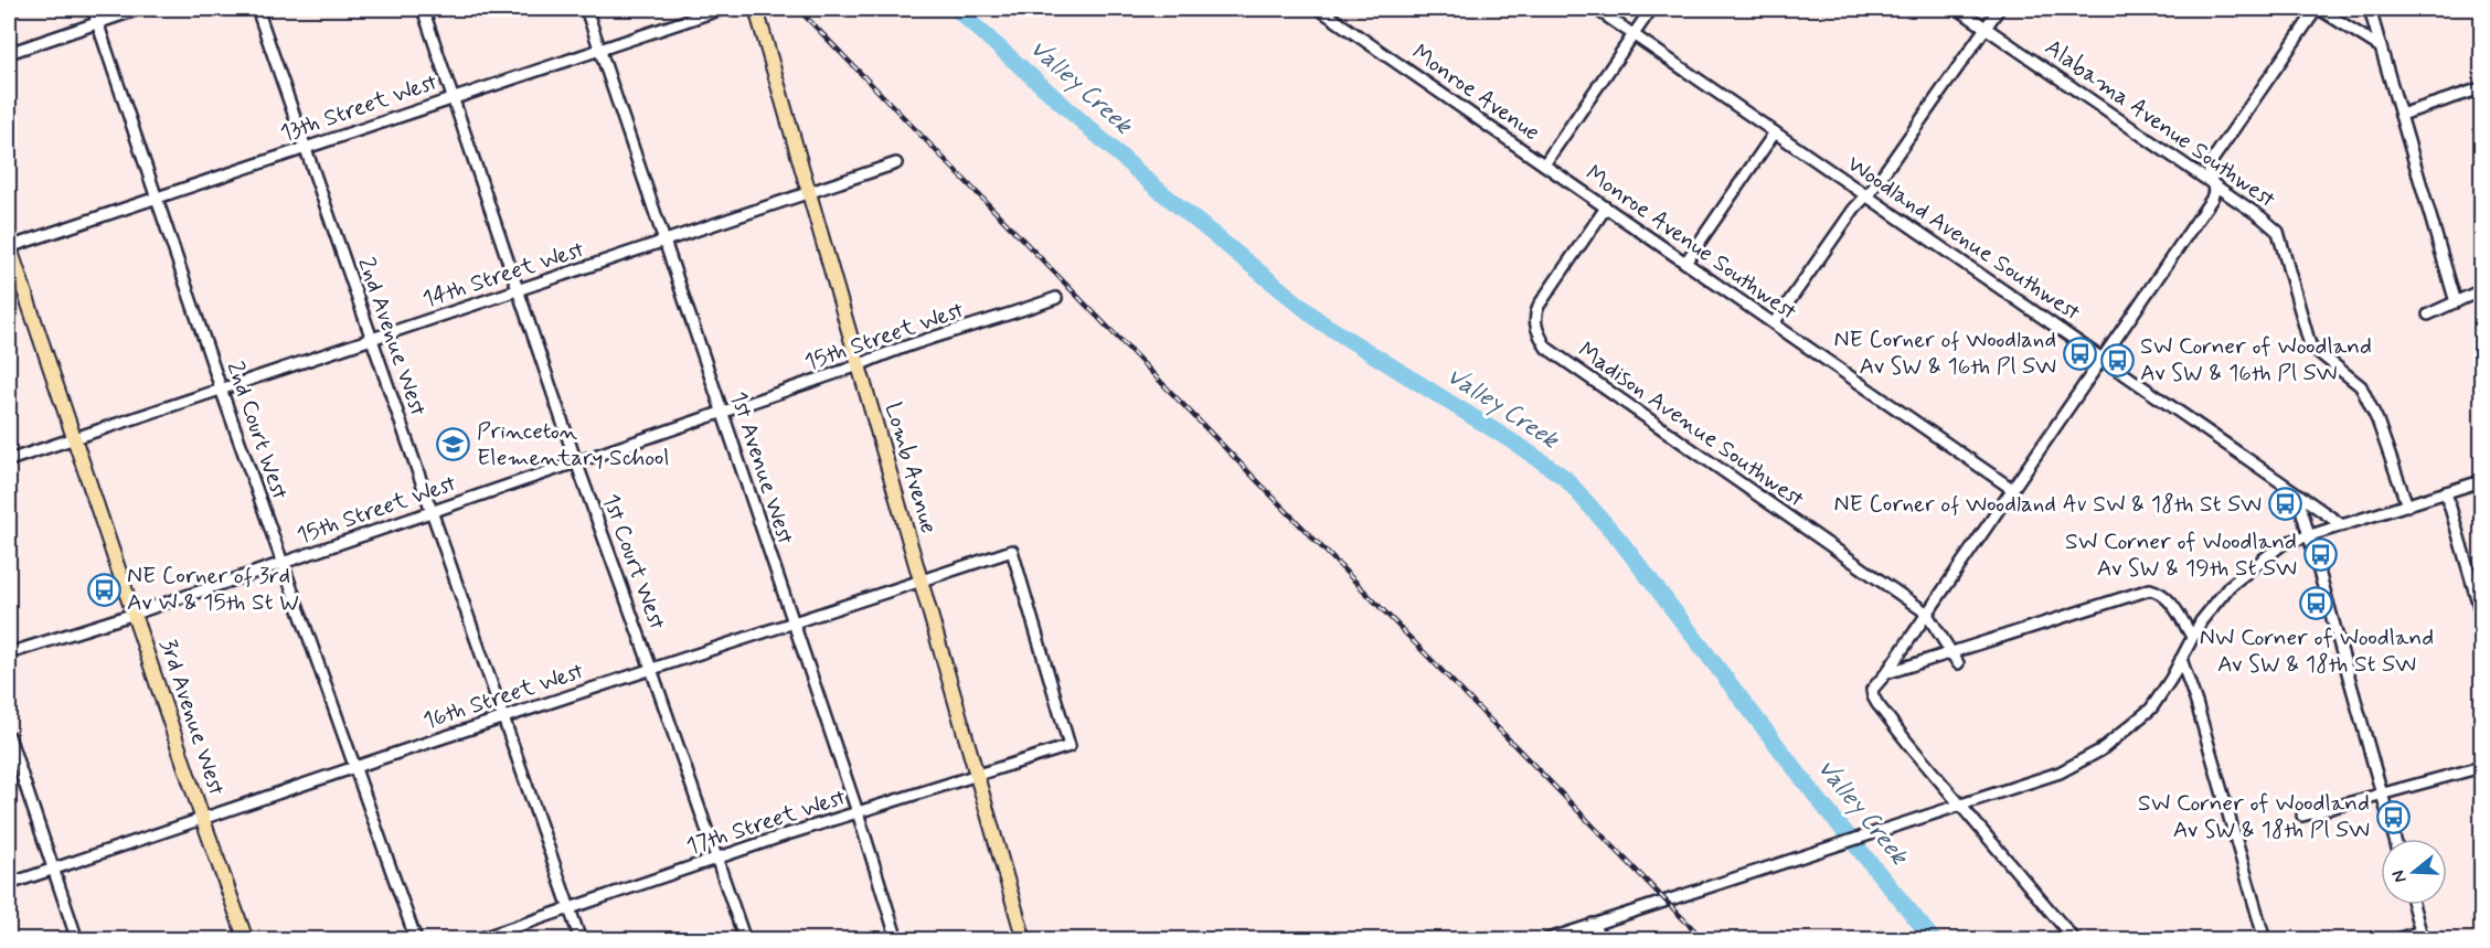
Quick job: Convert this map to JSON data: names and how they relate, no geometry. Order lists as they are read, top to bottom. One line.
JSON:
{"streets":{"main road":["Lomb Avenue","3rd Avenue West"],"street":["Monroe Avenue","13th Street West","Alabama Avenue Southwest","Woodland Avenue Southwest","Monroe Avenue Southwest","14th Street West","2nd Avenue West","15th Street West","Madison Avenue Southwest","2nd Court West","1st Avenue West","1st Court West","16th Street West","17th Street West"]},"crossings":[["Monroe Avenue","Monroe Avenue Southwest"],["13th Street West","2nd Avenue West"],["13th Street West","2nd Court West"],["13th Street West","1st Avenue West"],["13th Street West","1st Court West"],["13th Street West","3rd Avenue West"],["Monroe Avenue Southwest","Madison Avenue Southwest"],["14th Street West","2nd Avenue West"],["14th Street West","2nd Court West"],["14th Street West","1st Avenue West"],["14th Street West","Lomb Avenue"],["14th Street West","1st Court West"],["14th Street West","3rd Avenue West"],["2nd Avenue West","15th Street West"],["2nd Avenue West","16th Street West"],["2nd Avenue West","17th Street West"],["15th Street West","2nd Court West"],["15th Street West","1st Avenue West"],["15th Street West","Lomb Avenue"],["15th Street West","1st Court West"],["15th Street West","3rd Avenue West"],["2nd Court West","16th Street West"],["1st Avenue West","16th Street West"],["1st Avenue West","17th Street West"],["Lomb Avenue","16th Street West"],["Lomb Avenue","17th Street West"],["1st Court West","16th Street West"],["1st Court West","17th Street West"],["16th Street West","3rd Avenue West"],["16th Street West","17th Street West"]],"water":["Valley Creek"],"places":{"bus stop":["NE Corner of Woodland Av SW & 16th Pl SW","SW Corner of Woodland Av SW & 16th Pl SW","NE Corner of Woodland Av SW & 18th St SW","SW Corner of Woodland Av SW & 19th St SW","NE Corner of 3rd Av W & 15th St W","NW Corner of Woodland Av SW & 18th St SW","SW Corner of Woodland Av SW & 18th Pl SW"],"school or university":["Princeton Elementary School"]},"north":"left"}
